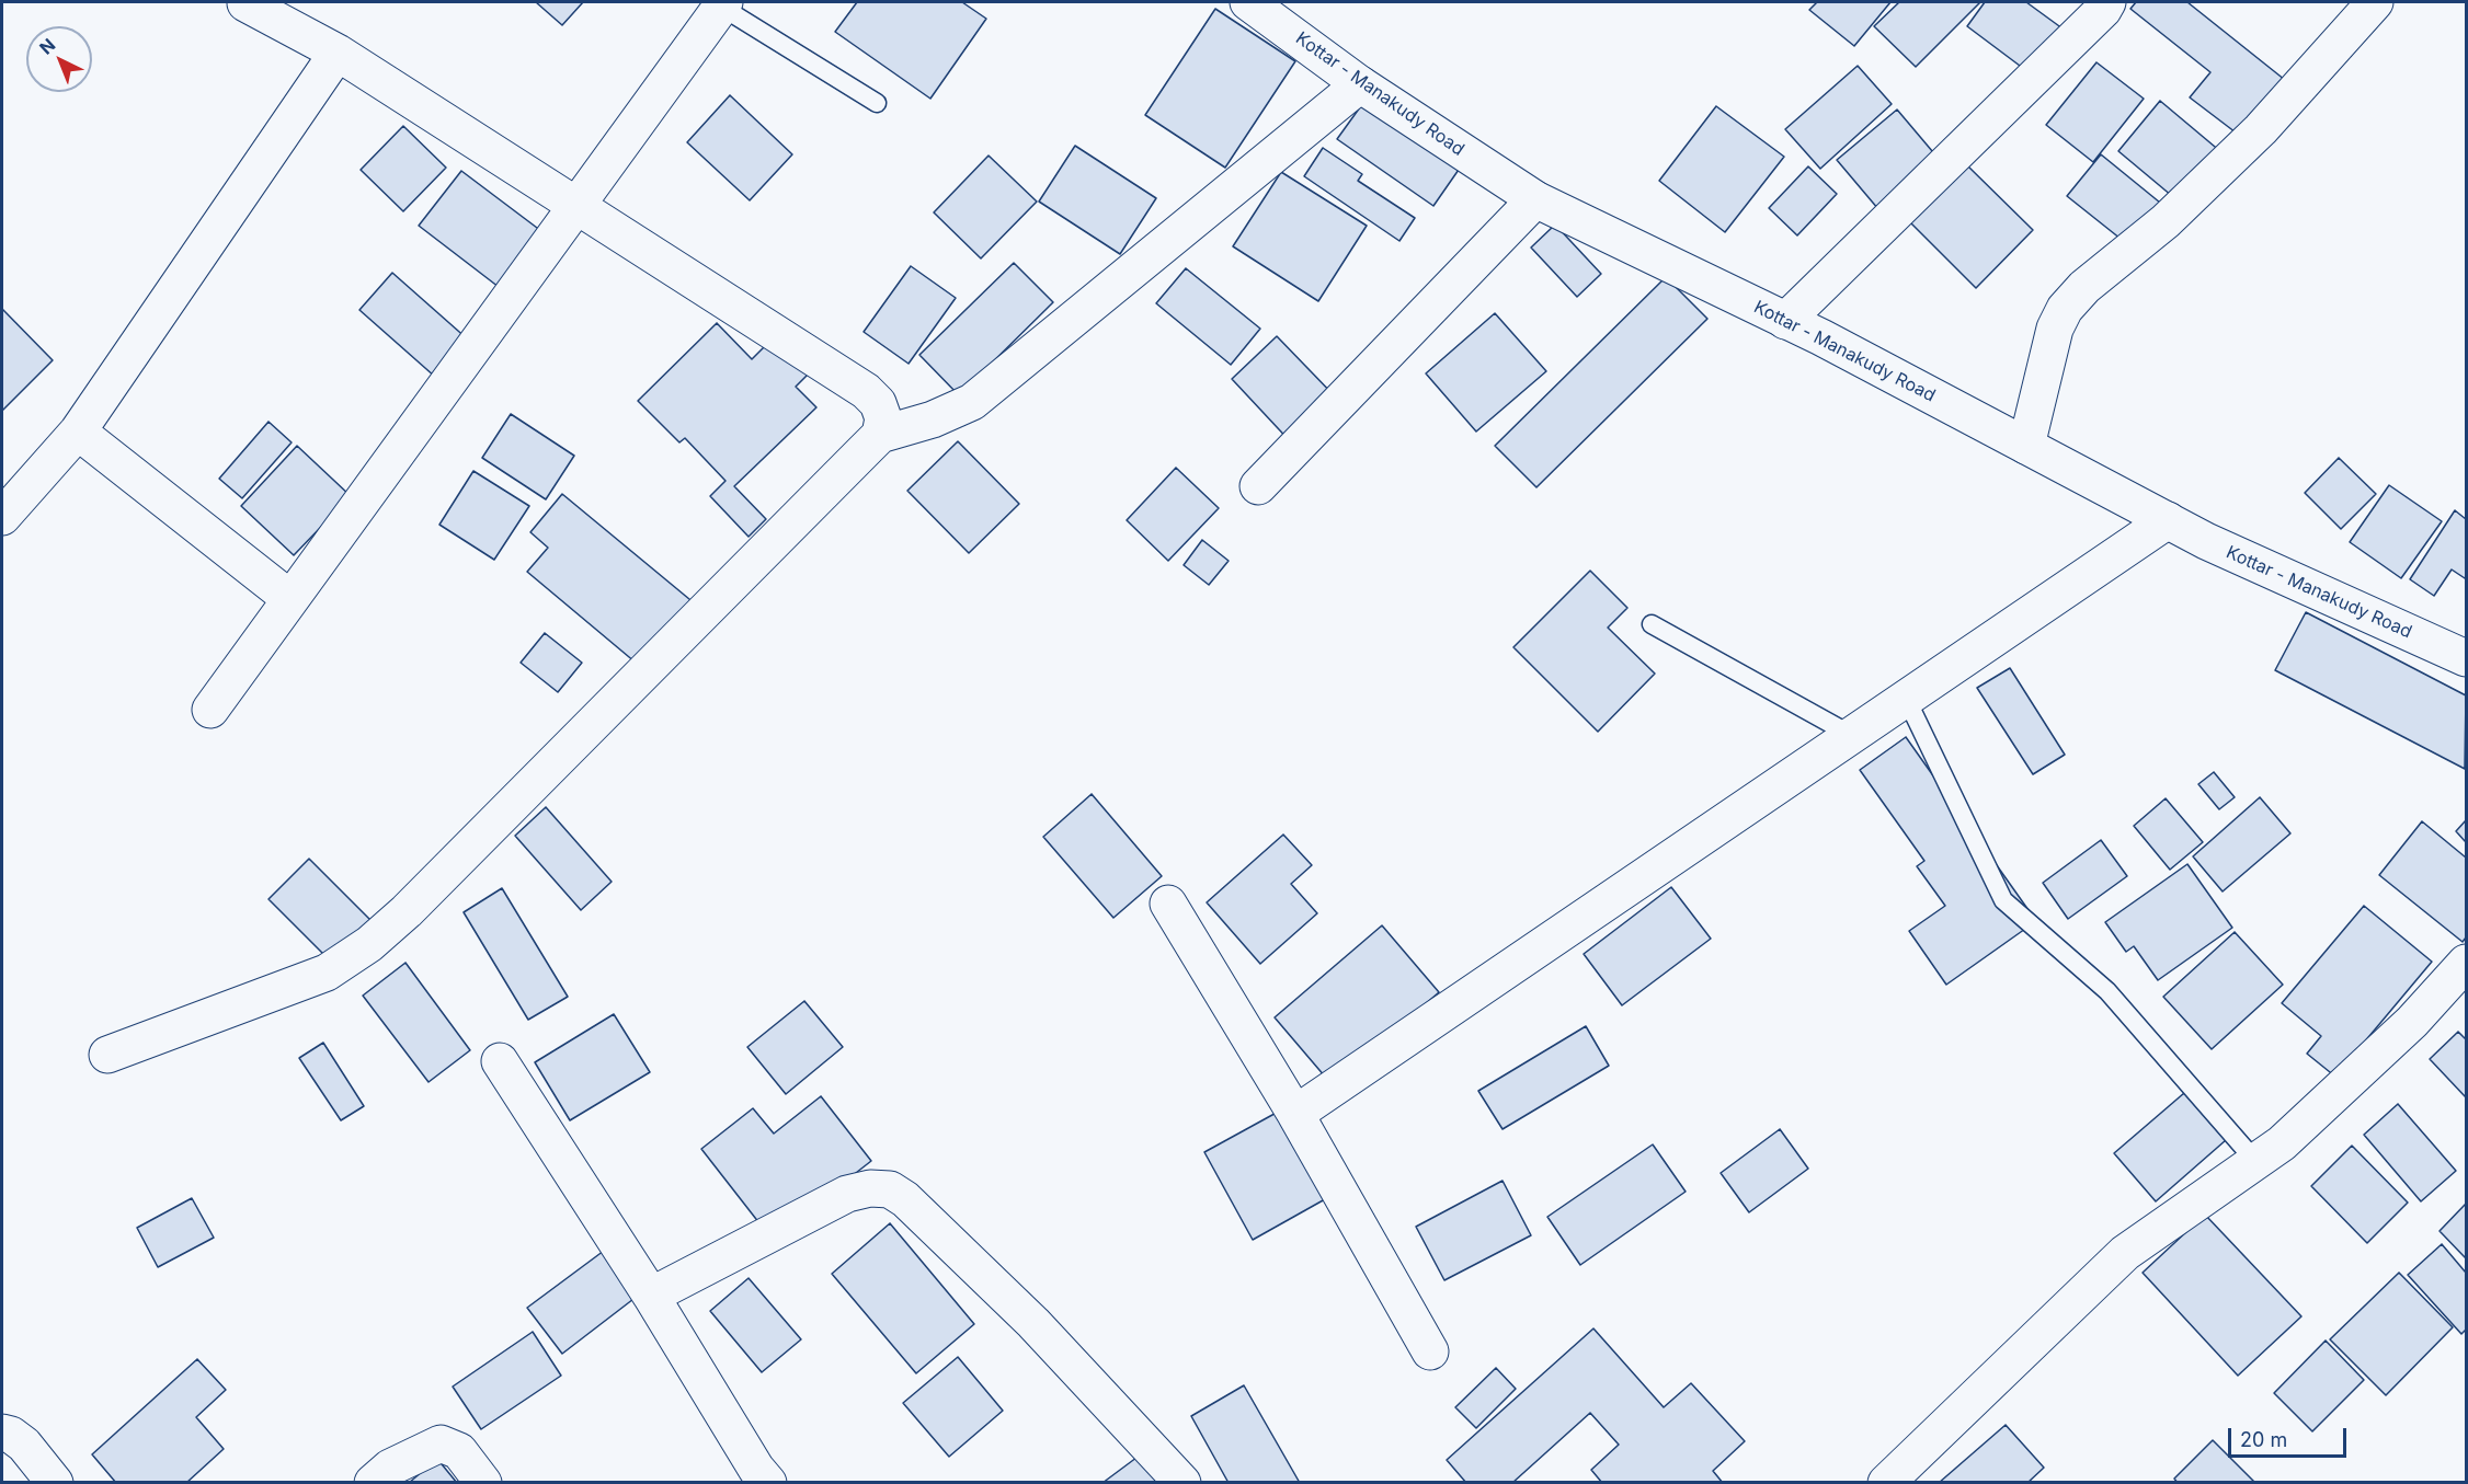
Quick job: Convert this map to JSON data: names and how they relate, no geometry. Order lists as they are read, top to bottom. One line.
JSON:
{"streets":{"street":["Kottar - Manakudy Road"]},"scale_bar":"20 m","north":"top left"}
